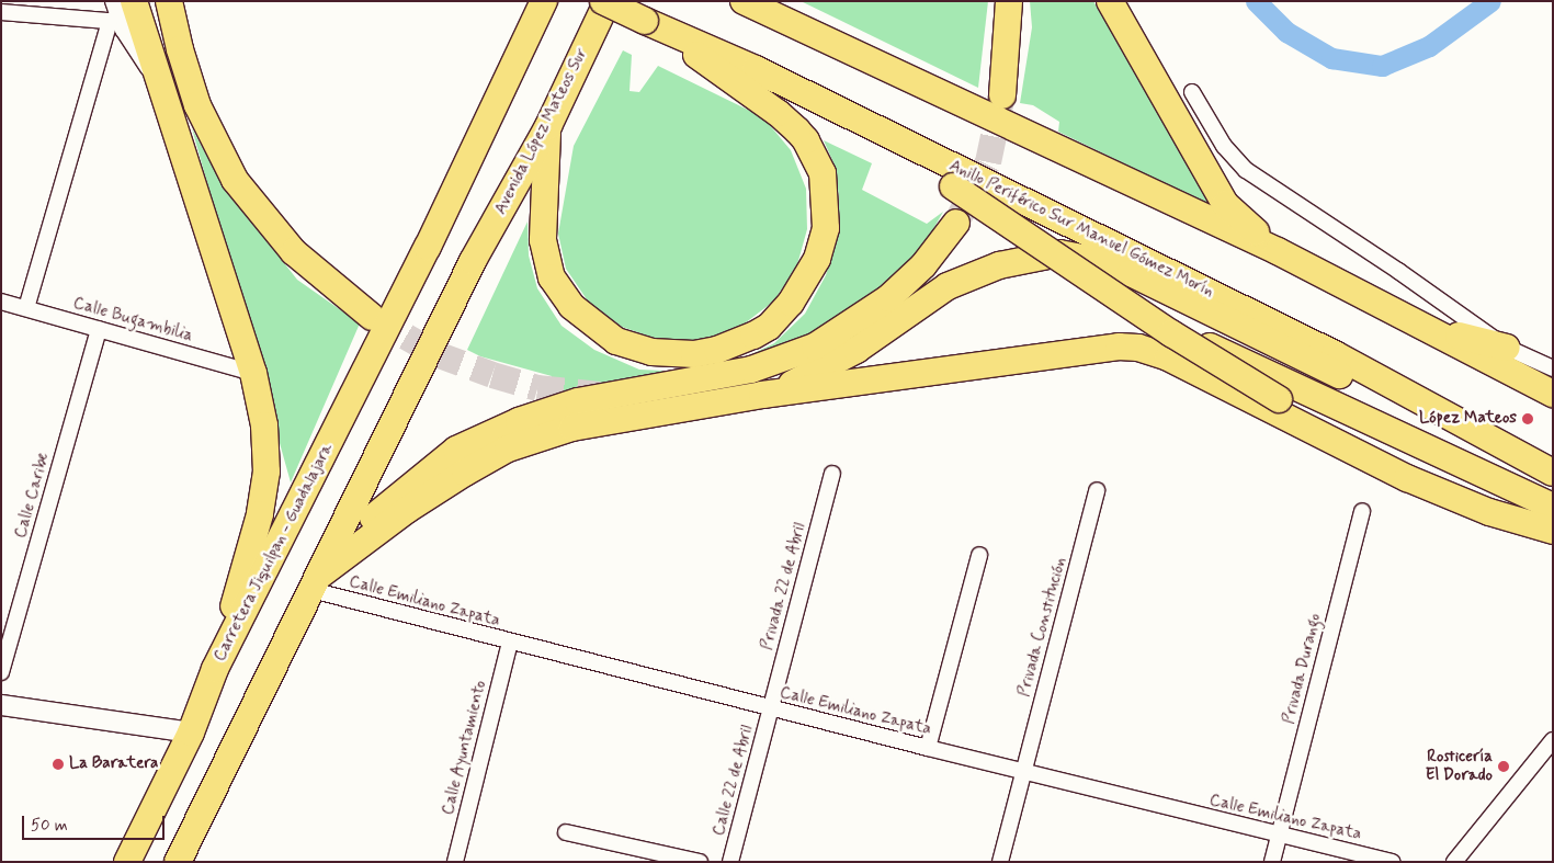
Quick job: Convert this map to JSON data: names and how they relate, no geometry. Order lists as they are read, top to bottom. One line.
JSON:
{"streets":{"highway":["Avenida López Mateos Sur","Anillo Periférico Sur Manuel Gómez Morín","Carretera Jiquilpan - Guadalajara"],"street":["Calle Bugambilia","Calle Caribe","Privada 22 de Abril","Calle Emiliano Zapata","Privada Constitución","Privada Durango","Calle Ayuntamiento","Calle 22 de Abril"]},"crossings":[["Avenida López Mateos Sur","Calle Emiliano Zapata"],["Calle Bugambilia","Calle Caribe"],["Privada 22 de Abril","Calle Emiliano Zapata"],["Privada 22 de Abril","Calle 22 de Abril"],["Calle Emiliano Zapata","Privada Constitución"],["Calle Emiliano Zapata","Privada Durango"],["Calle Emiliano Zapata","Calle Ayuntamiento"],["Calle Emiliano Zapata","Calle 22 de Abril"]],"places":["López Mateos","La Baratera","Rosticería El Dorado"],"scale_bar":"50 m"}
